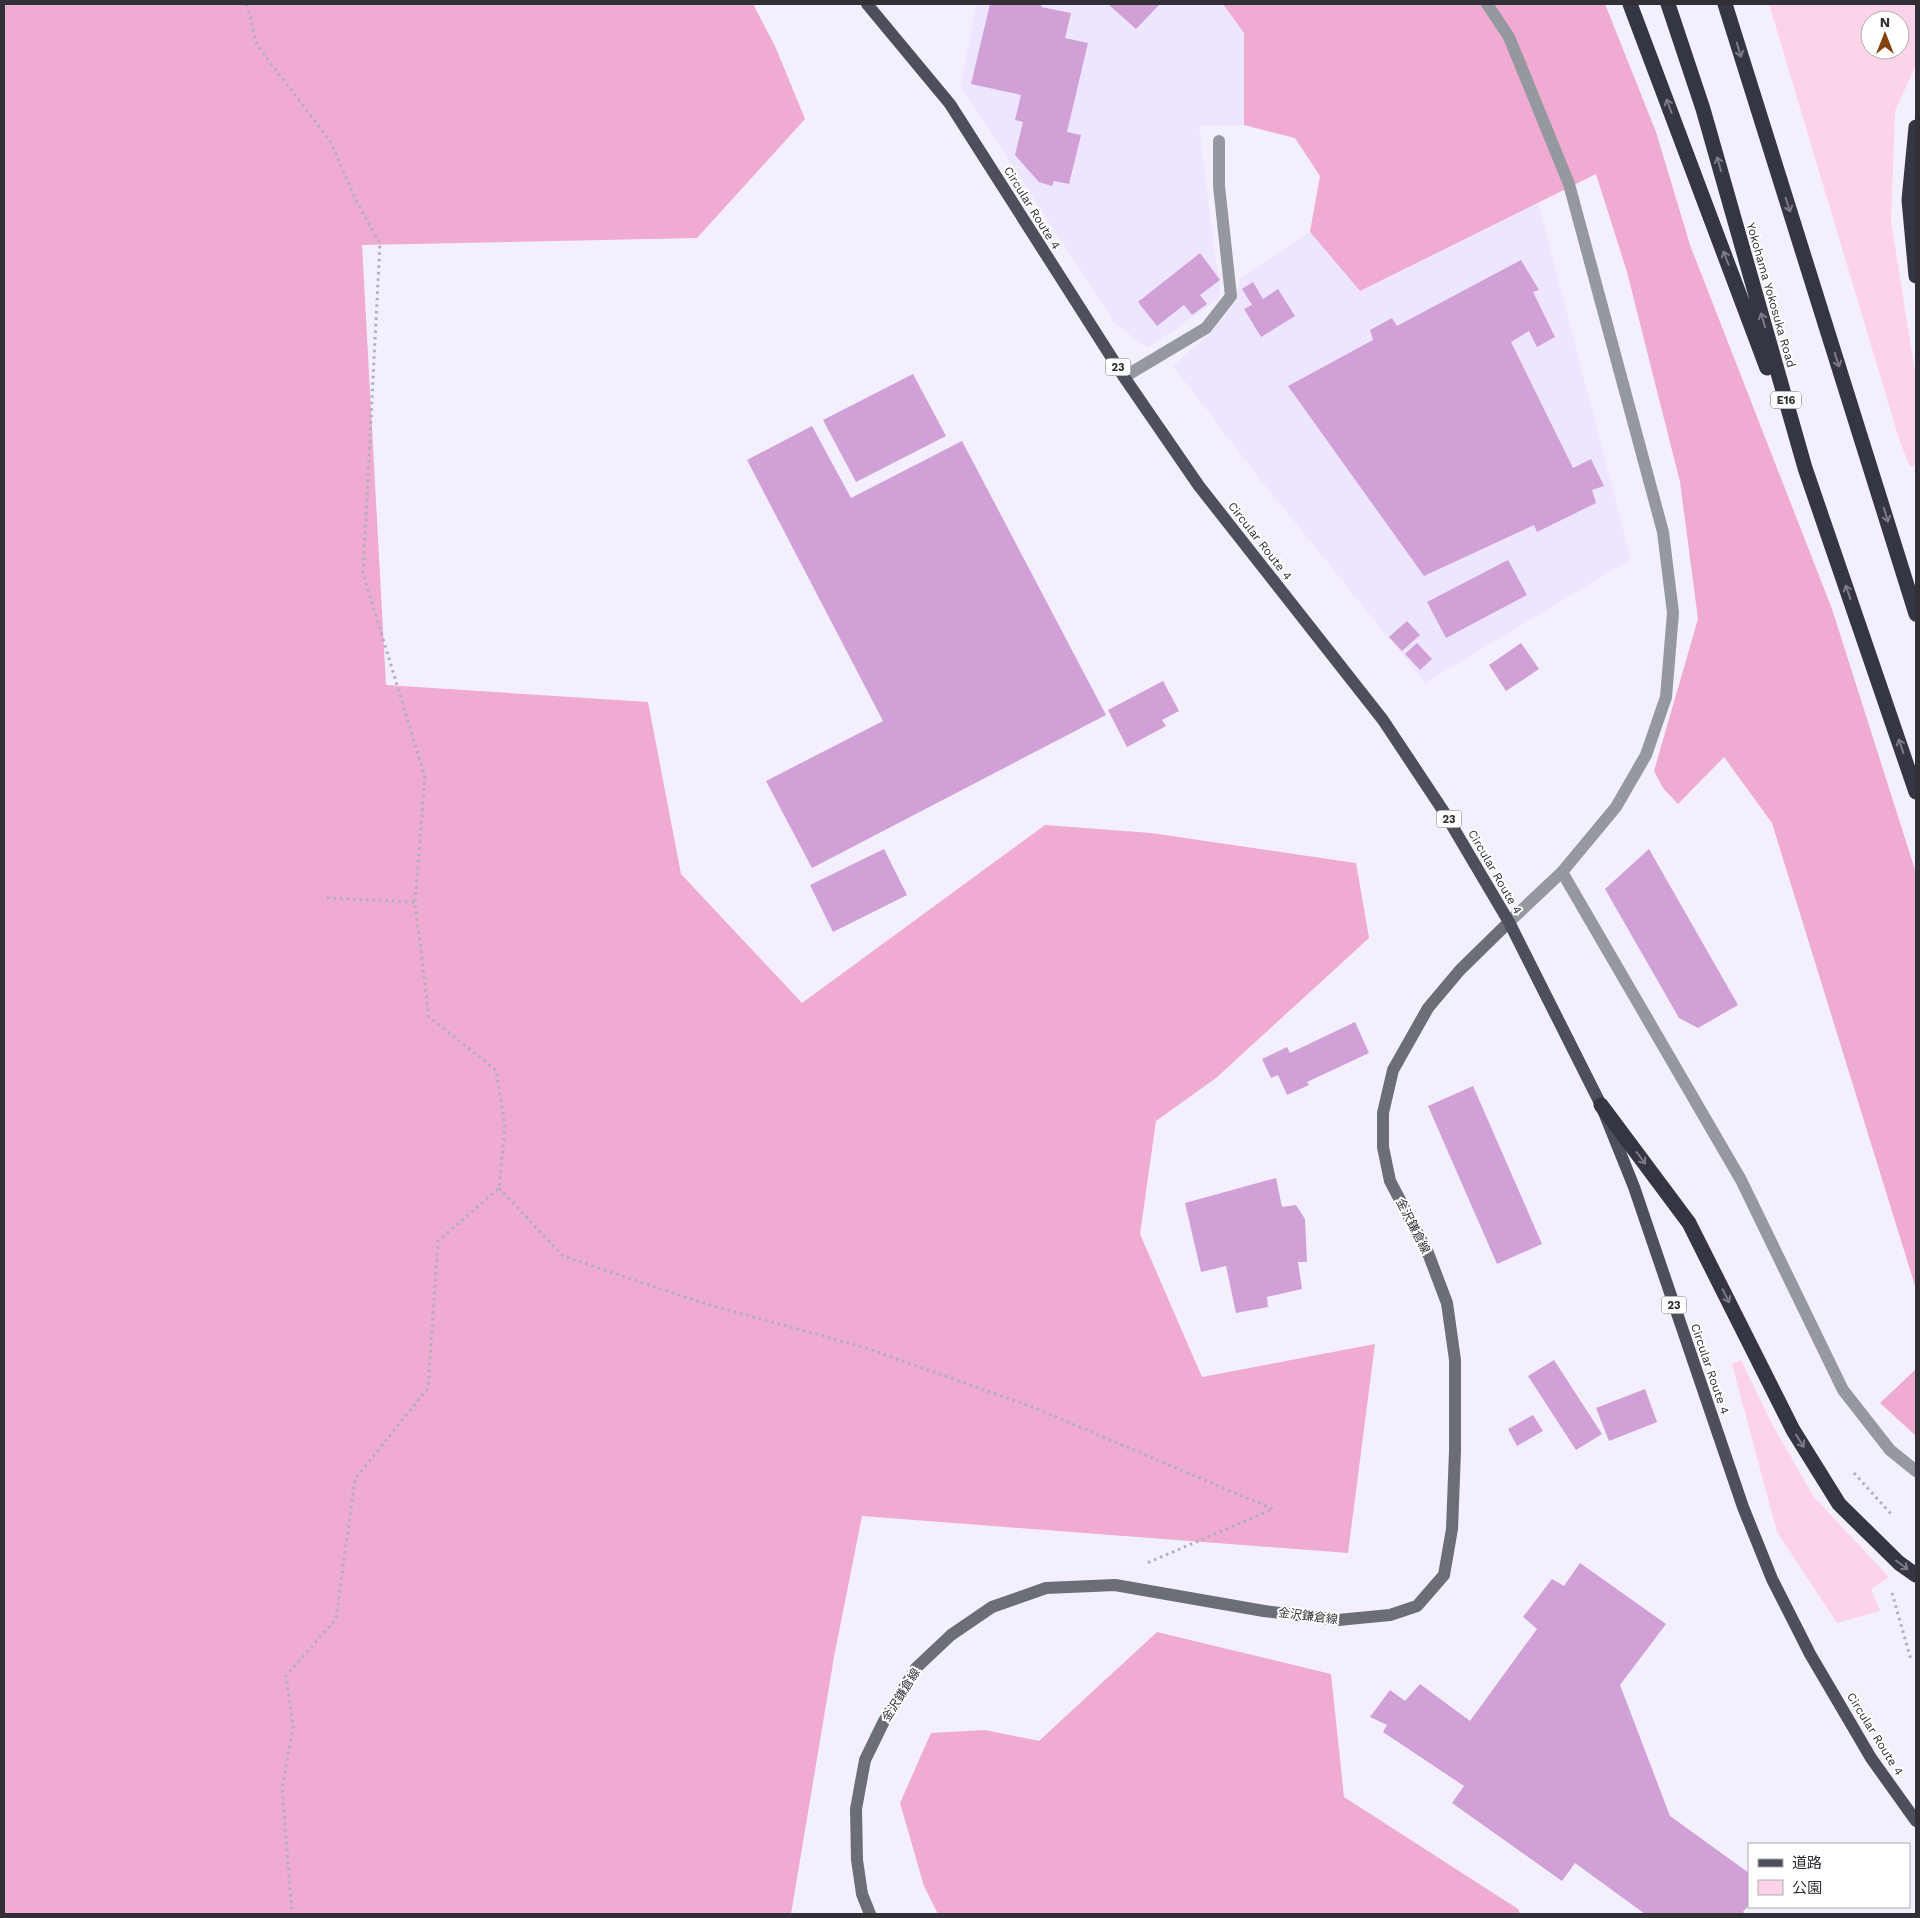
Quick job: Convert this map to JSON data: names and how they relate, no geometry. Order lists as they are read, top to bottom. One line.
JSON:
{"streets":{"highway":["Yokohama Yokosuka Road","E16"],"main road":["Circular Route 4","23","金沢鎌倉線"]},"crossings":[["Circular Route 4","金沢鎌倉線"]],"legend":["道路","公園"],"north":"top"}
